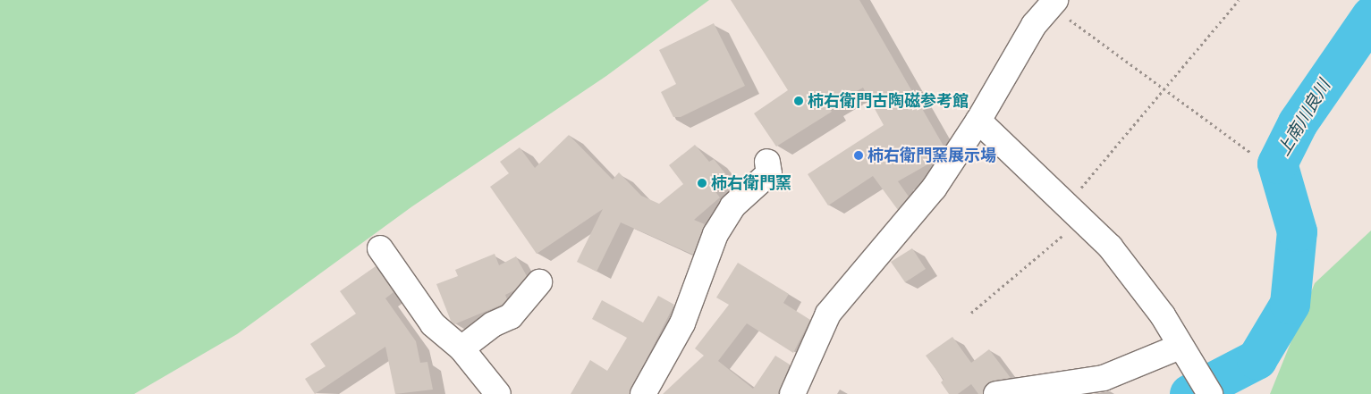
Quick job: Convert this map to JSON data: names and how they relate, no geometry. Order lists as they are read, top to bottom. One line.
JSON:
{"water":["上南川良川"],"places":["柿右衛門古陶磁参考館","柿右衛門窯展示場","柿右衛門窯"]}
